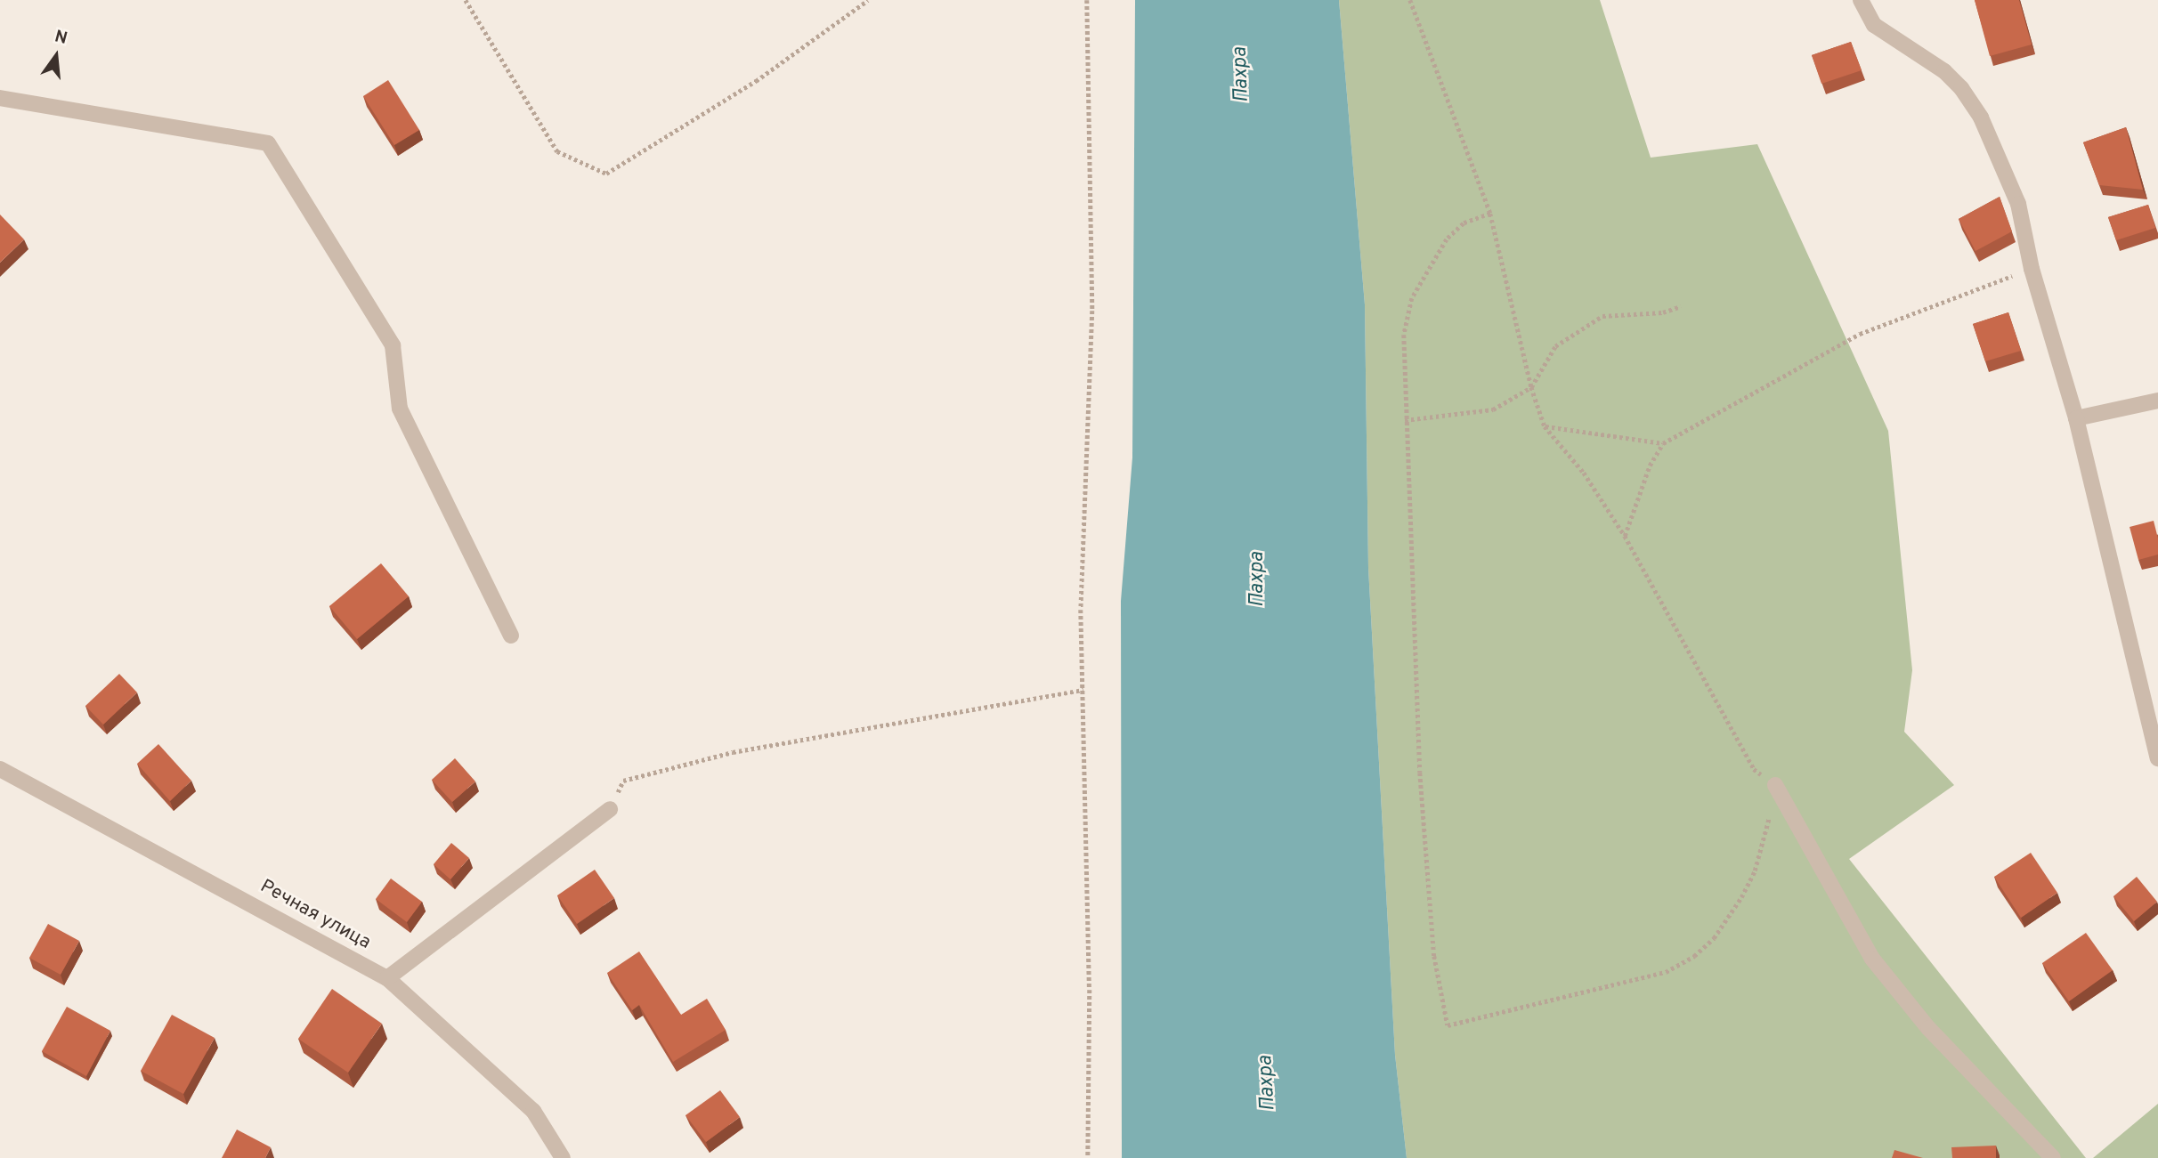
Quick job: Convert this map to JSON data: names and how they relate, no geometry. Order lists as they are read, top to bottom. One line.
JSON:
{"streets":{"street":["Речная улица"]},"water":["Пахра"],"north":"top"}
